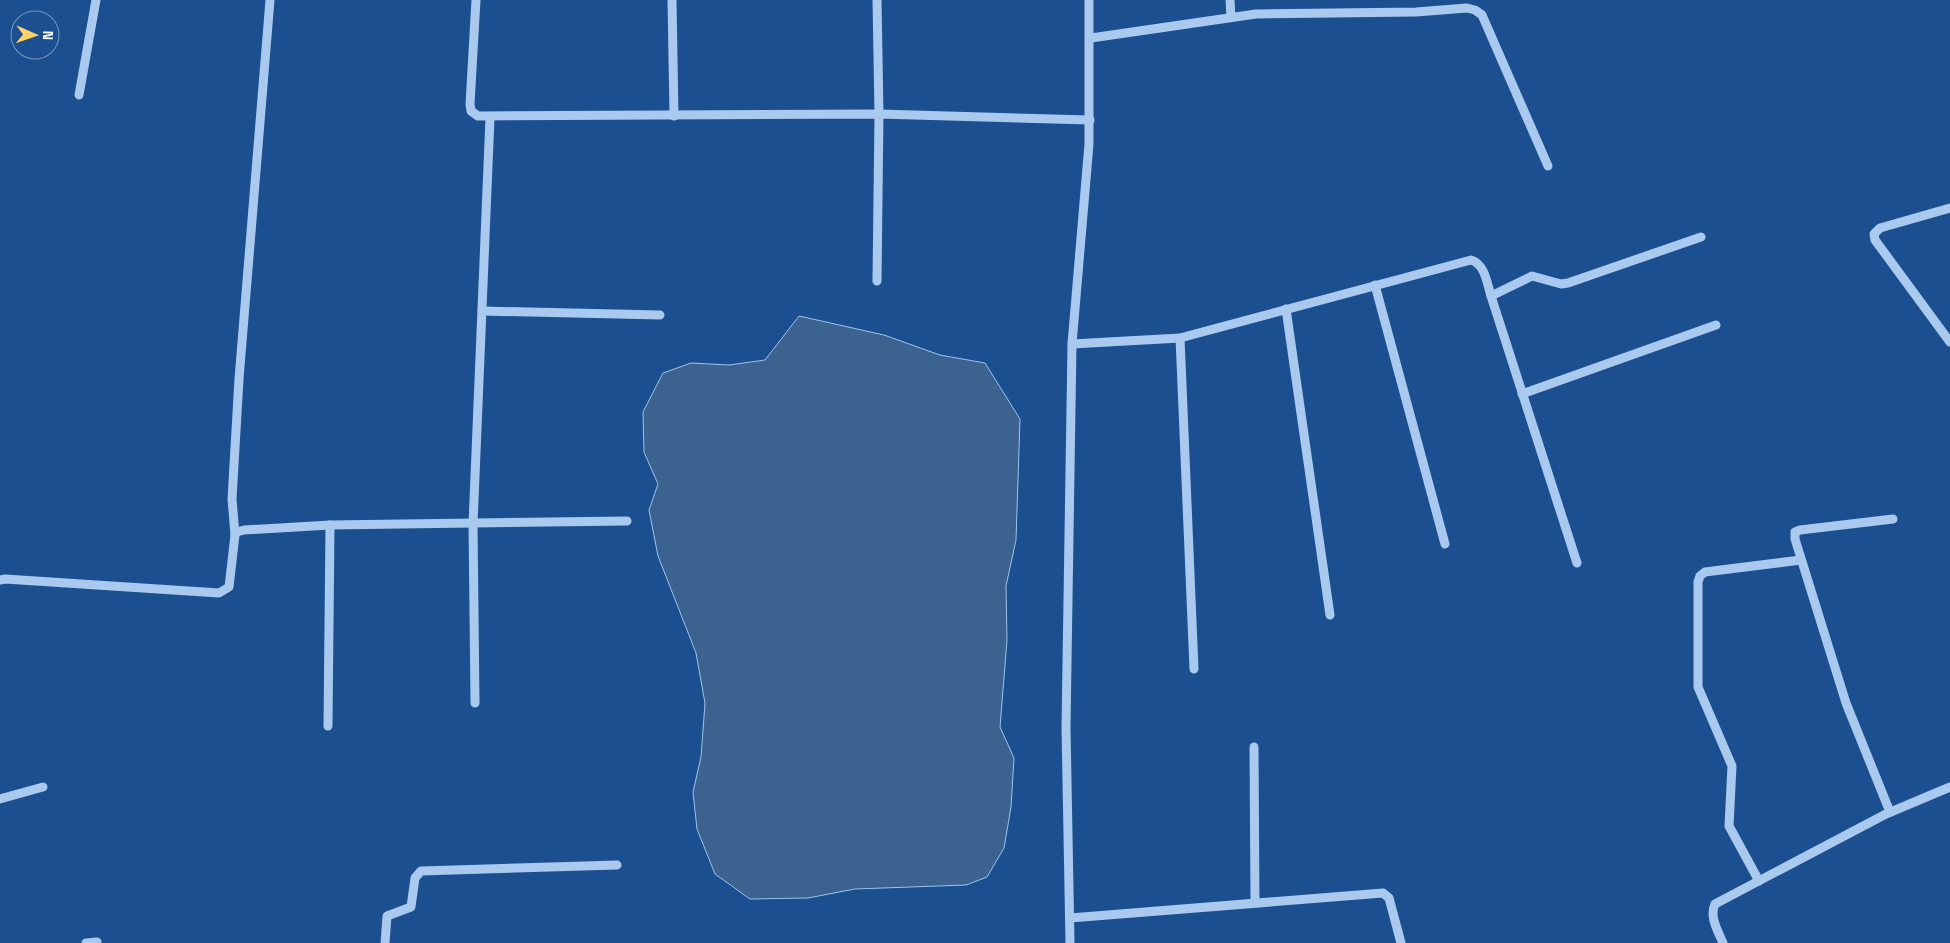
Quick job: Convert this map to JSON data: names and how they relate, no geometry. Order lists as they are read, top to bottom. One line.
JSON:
{"north":"right"}
